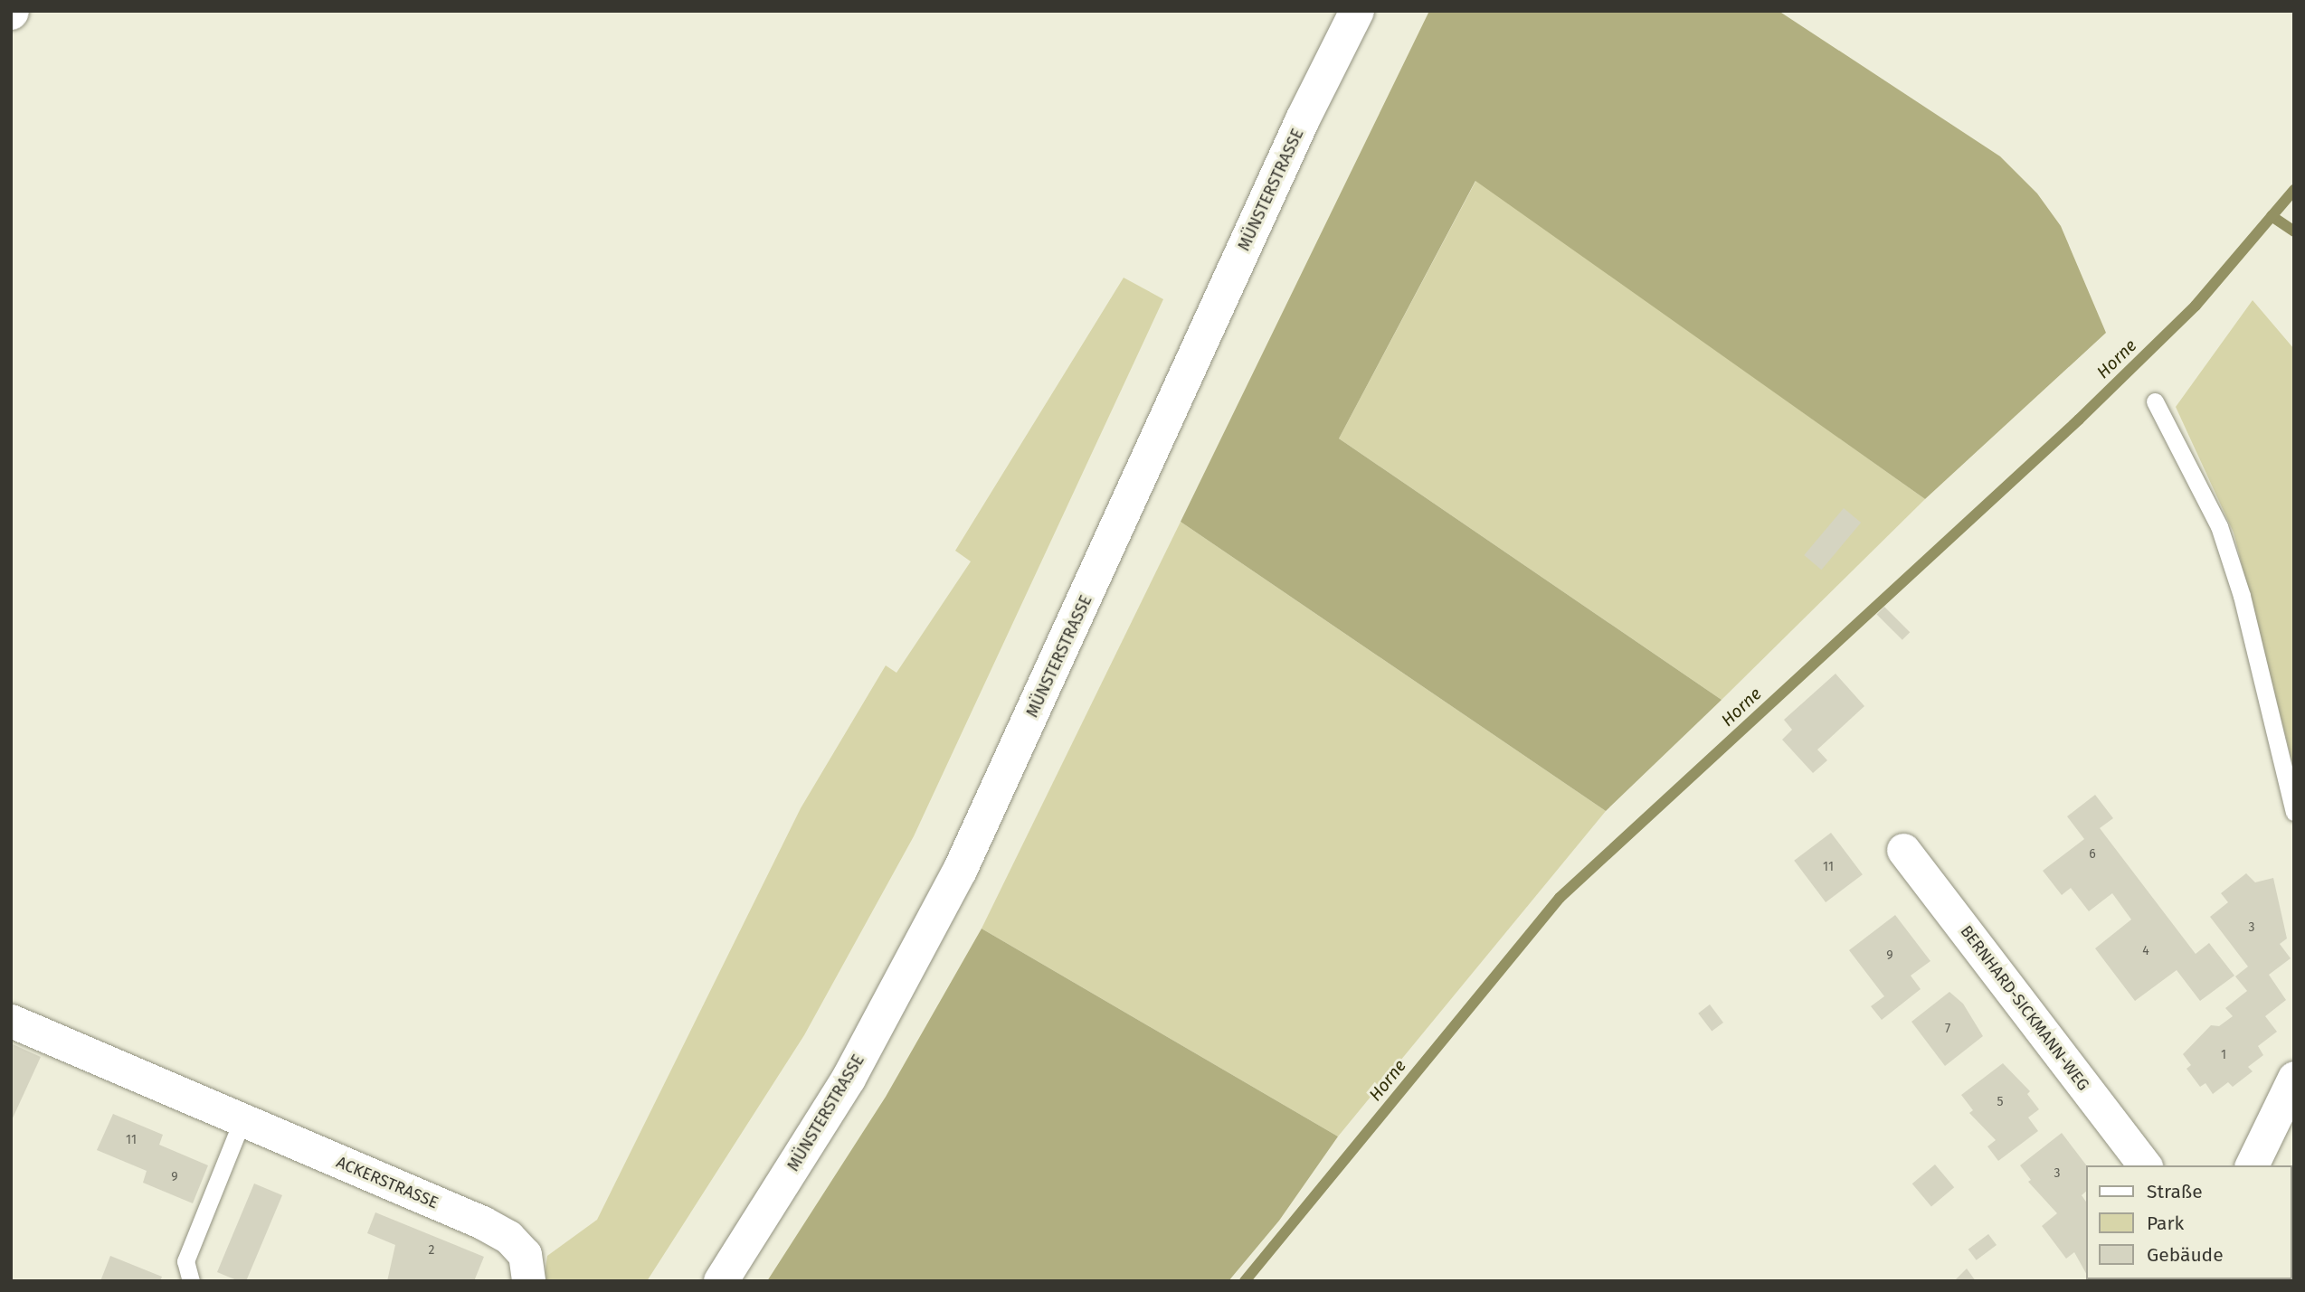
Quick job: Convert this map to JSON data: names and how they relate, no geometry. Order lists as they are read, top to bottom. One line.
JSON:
{"streets":{"main road":["MÜNSTERSTRASSE"],"street":["BERNHARD-SICKMANN-WEG","ACKERSTRASSE"]},"water":["Horne"],"house_numbers":["6","11","3","4","9","7","1","5","11","3","9","2"],"legend":["Straße","Park","Gebäude"]}
